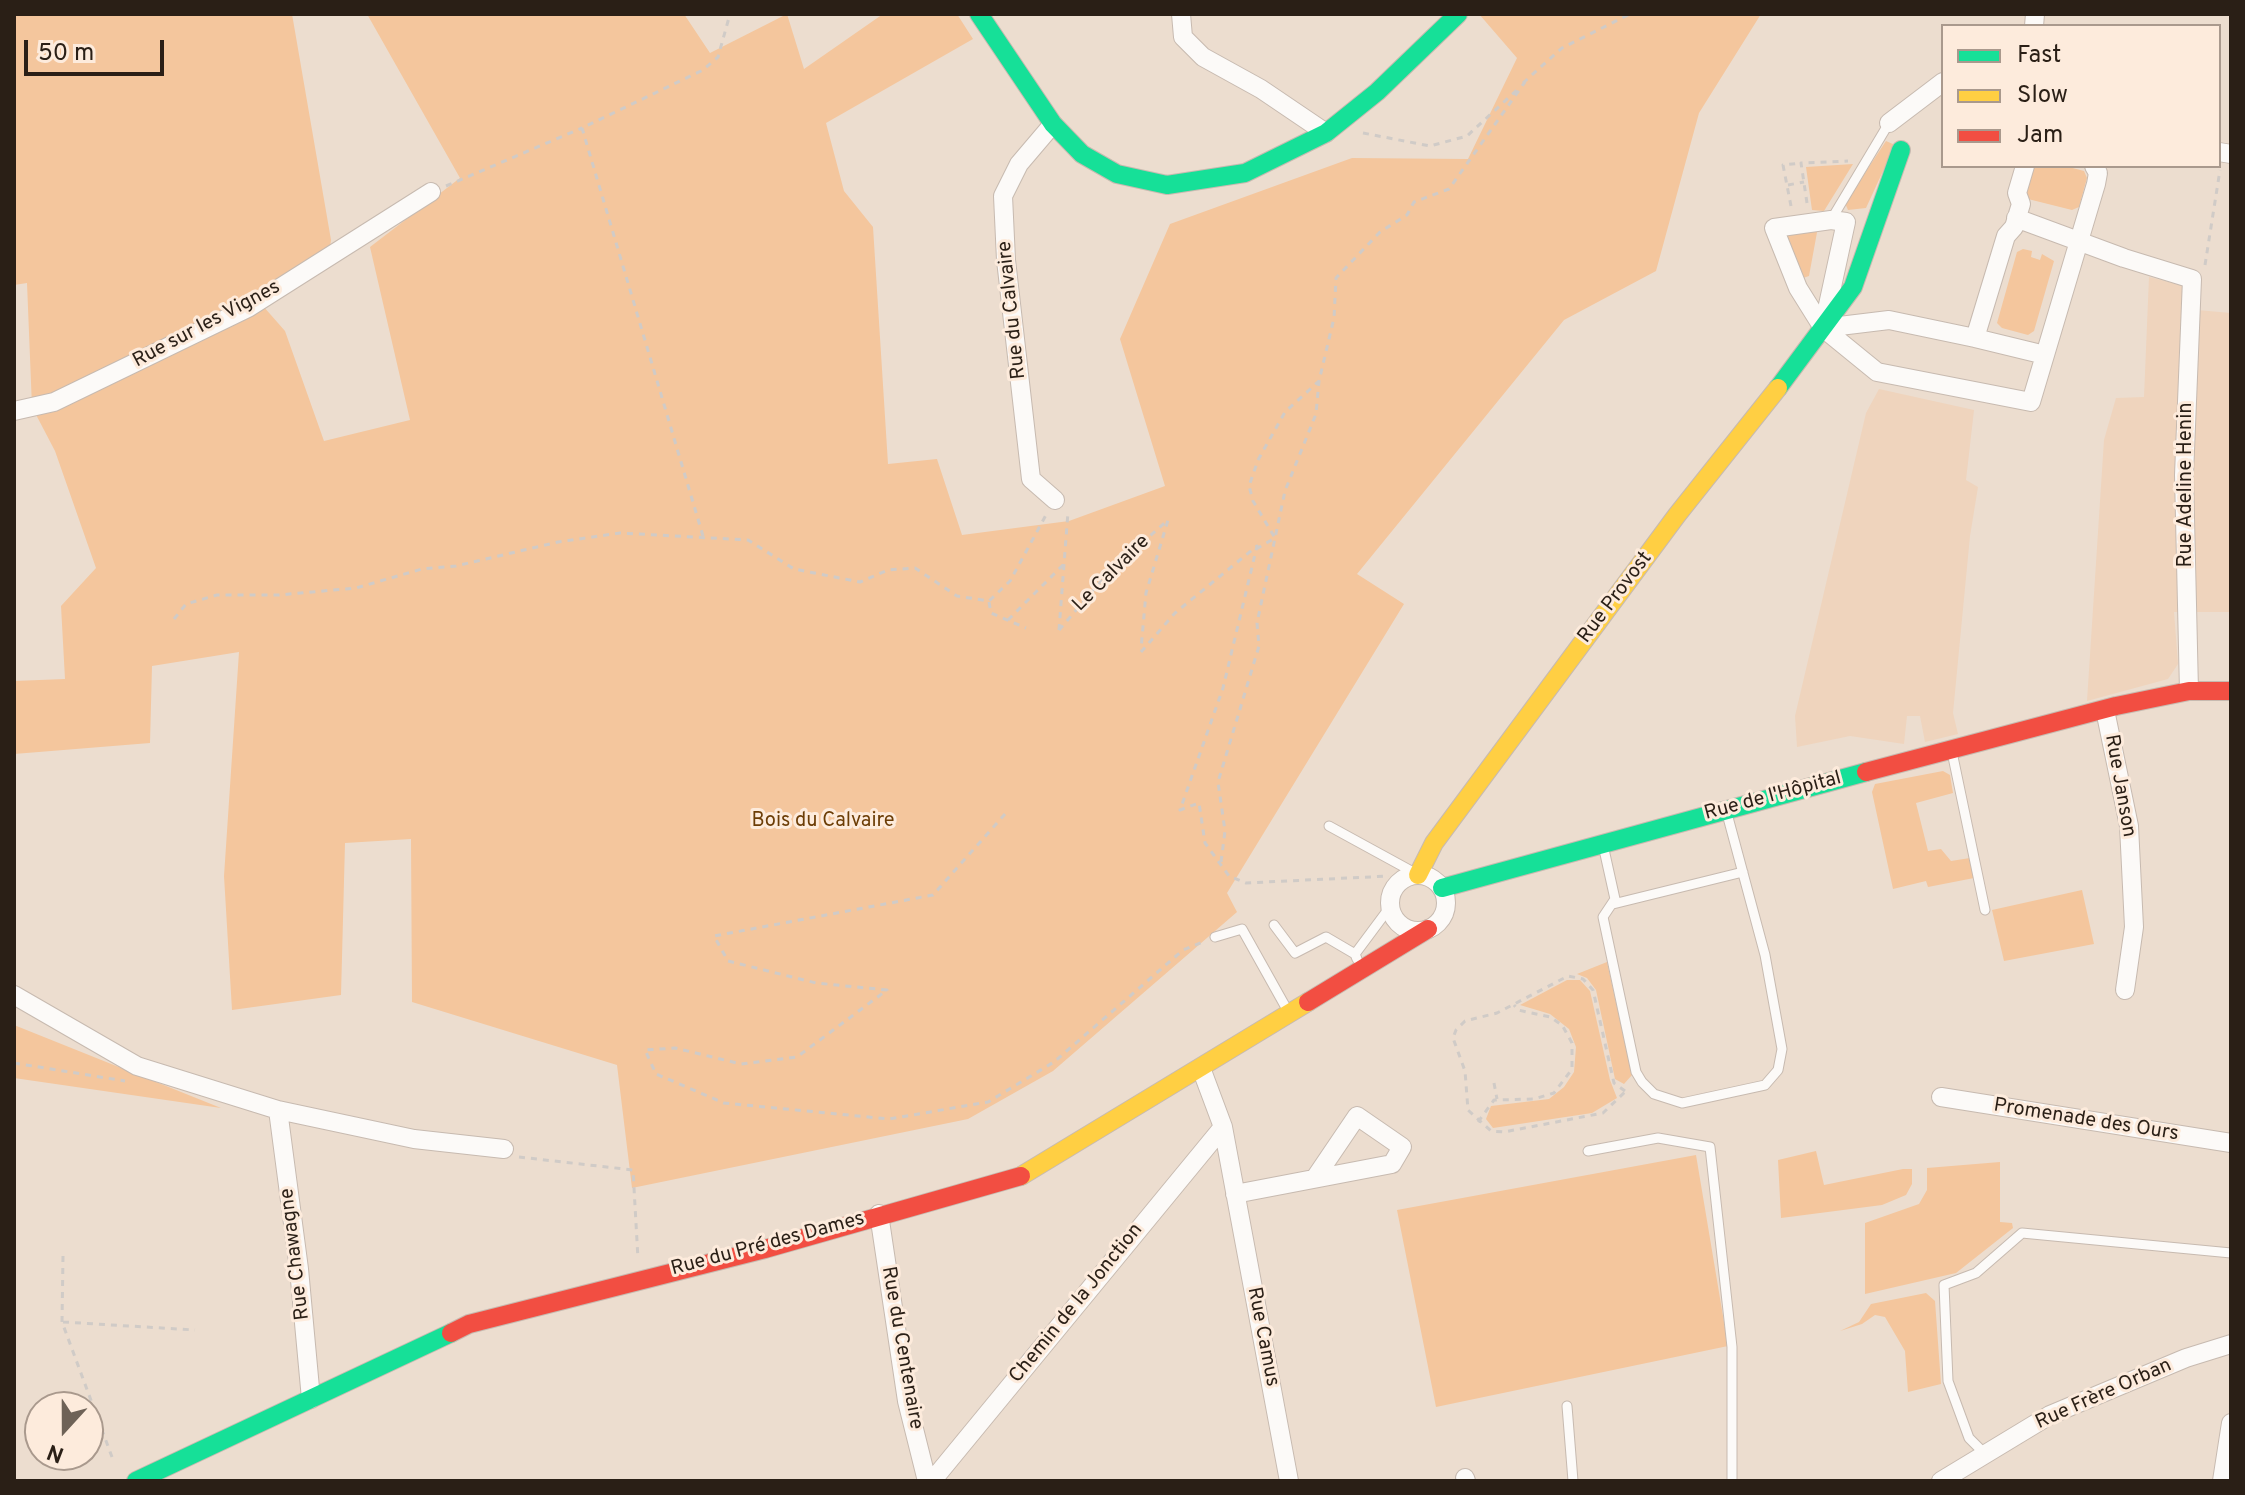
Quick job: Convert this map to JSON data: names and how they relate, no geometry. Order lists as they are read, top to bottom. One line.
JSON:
{"streets":{"street":["Rue du Calvaire","Rue sur les Vignes","Rue Adeline Henin","Rue Provost","Rue Janson","Rue de l'Hôpital","Promenade des Ours","Rue du Pré des Dames","Rue Chawagne","Chemin de la Jonction","Rue Camus","Rue du Centenaire","Rue Frère Orban"],"path":["Le Calvaire"]},"crossings":[["Rue du Calvaire","Le Calvaire"],["Rue Adeline Henin","Rue Janson"],["Rue Provost","Rue de l'Hôpital"],["Rue Provost","Rue du Pré des Dames"],["Rue Janson","Rue de l'Hôpital"],["Rue de l'Hôpital","Rue du Pré des Dames"],["Rue du Pré des Dames","Rue Chawagne"],["Rue du Pré des Dames","Rue Camus"],["Rue du Pré des Dames","Rue du Centenaire"],["Chemin de la Jonction","Rue Camus"],["Chemin de la Jonction","Rue du Centenaire"]],"parks":["Bois du Calvaire"],"legend":["Fast","Slow","Jam"],"scale_bar":"50 m","north":"bottom"}
